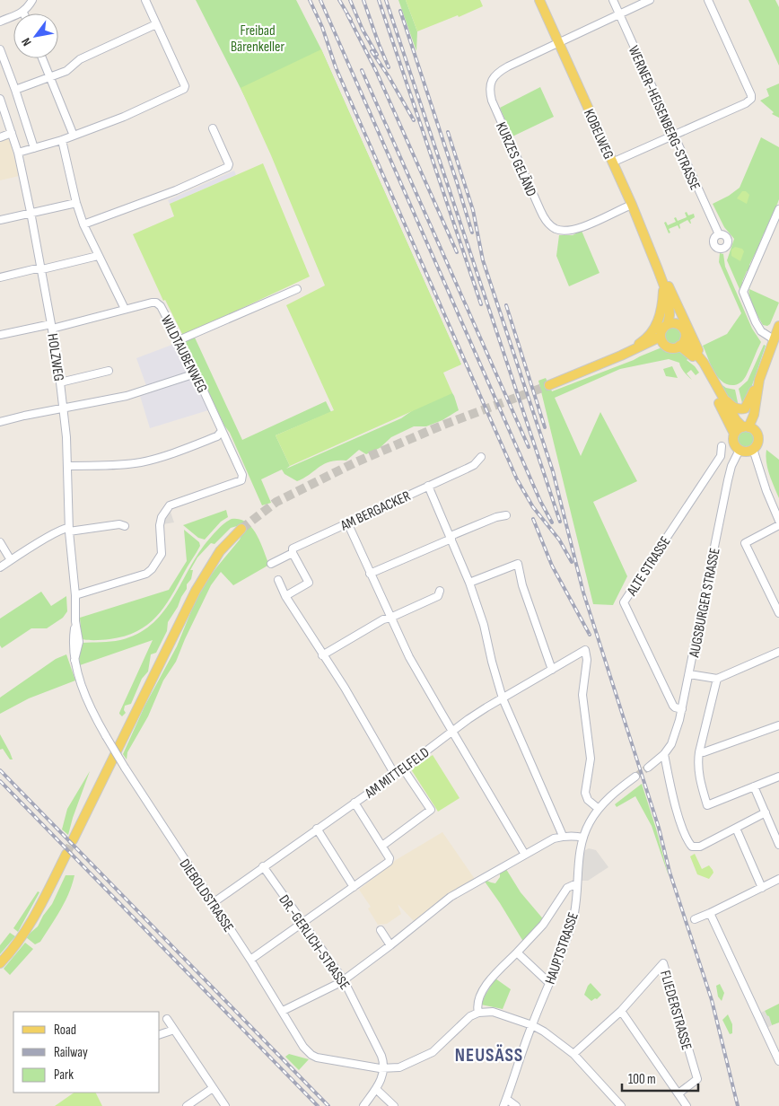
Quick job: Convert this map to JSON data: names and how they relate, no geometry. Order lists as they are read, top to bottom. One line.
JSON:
{"streets":{"main road":["KOBELWEG"],"street":["WERNER-HEISENBERG-STRASSE","KURZES GELÄND","WILDTAUBENWEG","HOLZWEG","AM BERGACKER","ALTE STRASSE","AUGSBURGER STRASSE","AM MITTELFELD","DIEBOLDSTRASSE","DR.-GERLICH-STRASSE","HAUPTSTRASSE","FLIEDERSTRASSE"]},"crossings":[["KOBELWEG","KURZES GELÄND"],["WILDTAUBENWEG","HOLZWEG"],["HOLZWEG","DIEBOLDSTRASSE"],["ALTE STRASSE","AUGSBURGER STRASSE"],["AM MITTELFELD","DIEBOLDSTRASSE"],["AM MITTELFELD","DR.-GERLICH-STRASSE"],["AM MITTELFELD","HAUPTSTRASSE"],["DIEBOLDSTRASSE","DR.-GERLICH-STRASSE"]],"districts":["NEUSÄSS"],"parks":["Freibad Bärenkeller"],"legend":["Road","Railway","Park"],"scale_bar":"100 m","north":"bottom left"}
